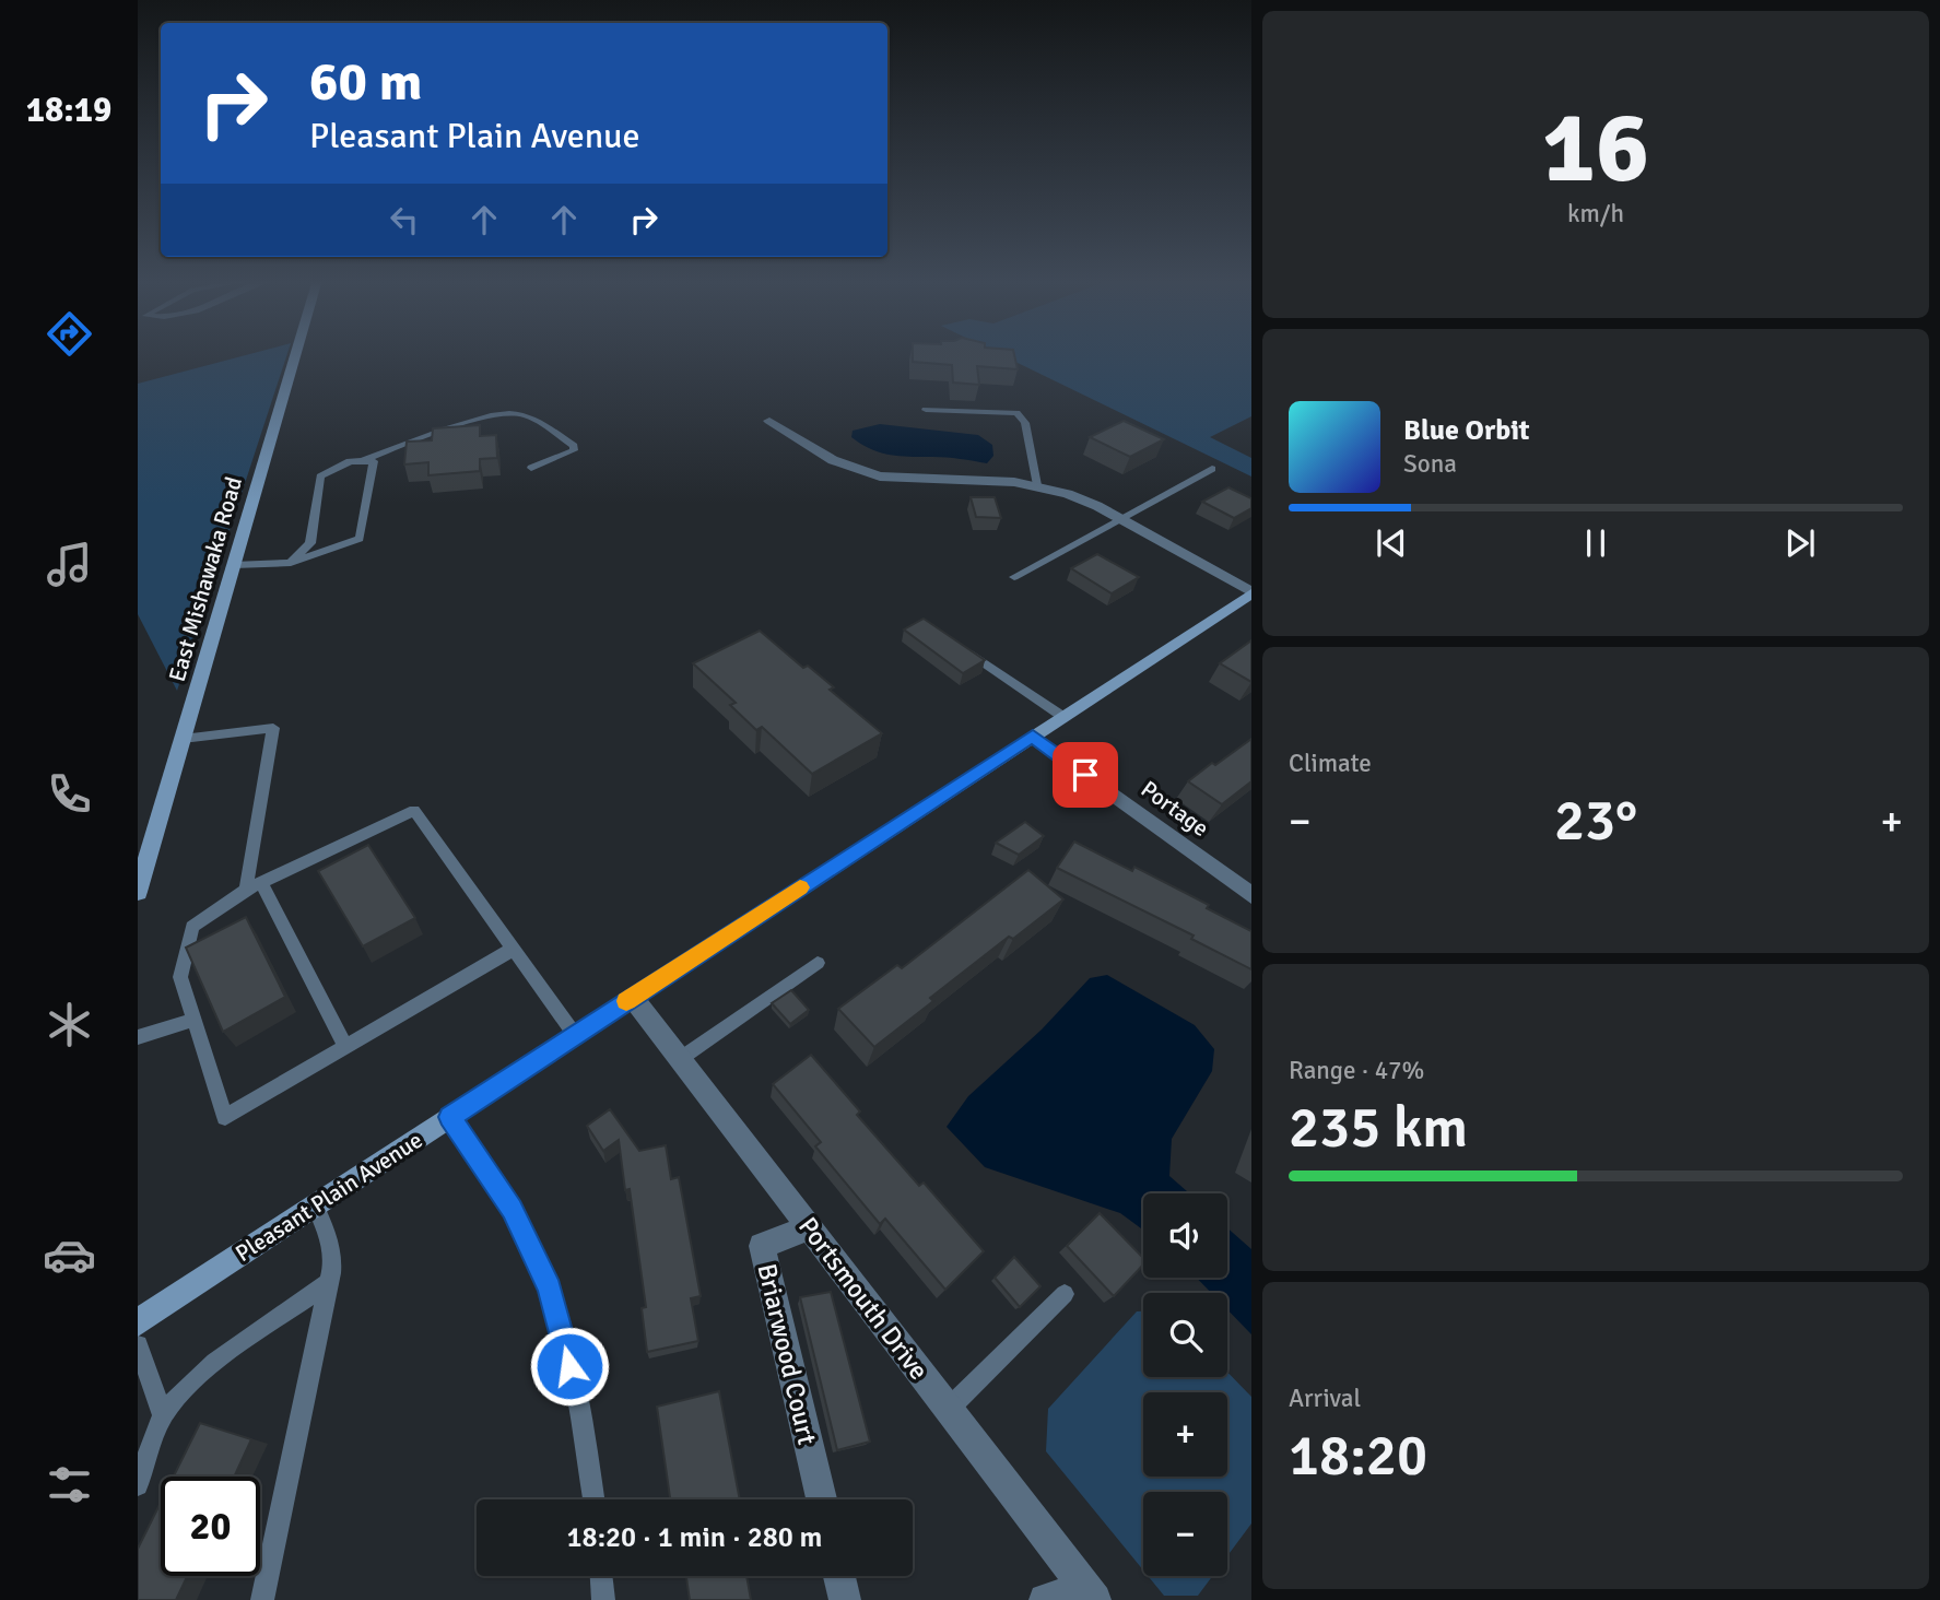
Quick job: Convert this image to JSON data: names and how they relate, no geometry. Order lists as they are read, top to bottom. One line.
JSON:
{"streets":{"main road":["East Mishawaka Road","Pleasant Plain Avenue"],"street":["Portage","Portsmouth Drive","Briarwood Court"]},"crossings":[["Portage","Pleasant Plain Avenue"],["Pleasant Plain Avenue","Portsmouth Drive"],["Portsmouth Drive","Briarwood Court"]],"page":{"tabs":"18:19","tile":[["16","km/h"],"Climate",["Range · 47%","235 km"],["Arrival","18:20"]],"turn":["60 m","Pleasant Plain Avenue"],"song":["Blue Orbit","Sona"],"heat":["−","23°","+"],"map_buttons":["+","−"],"limit":"20","trip":"18:20 · 1 min · 280 m"}}
